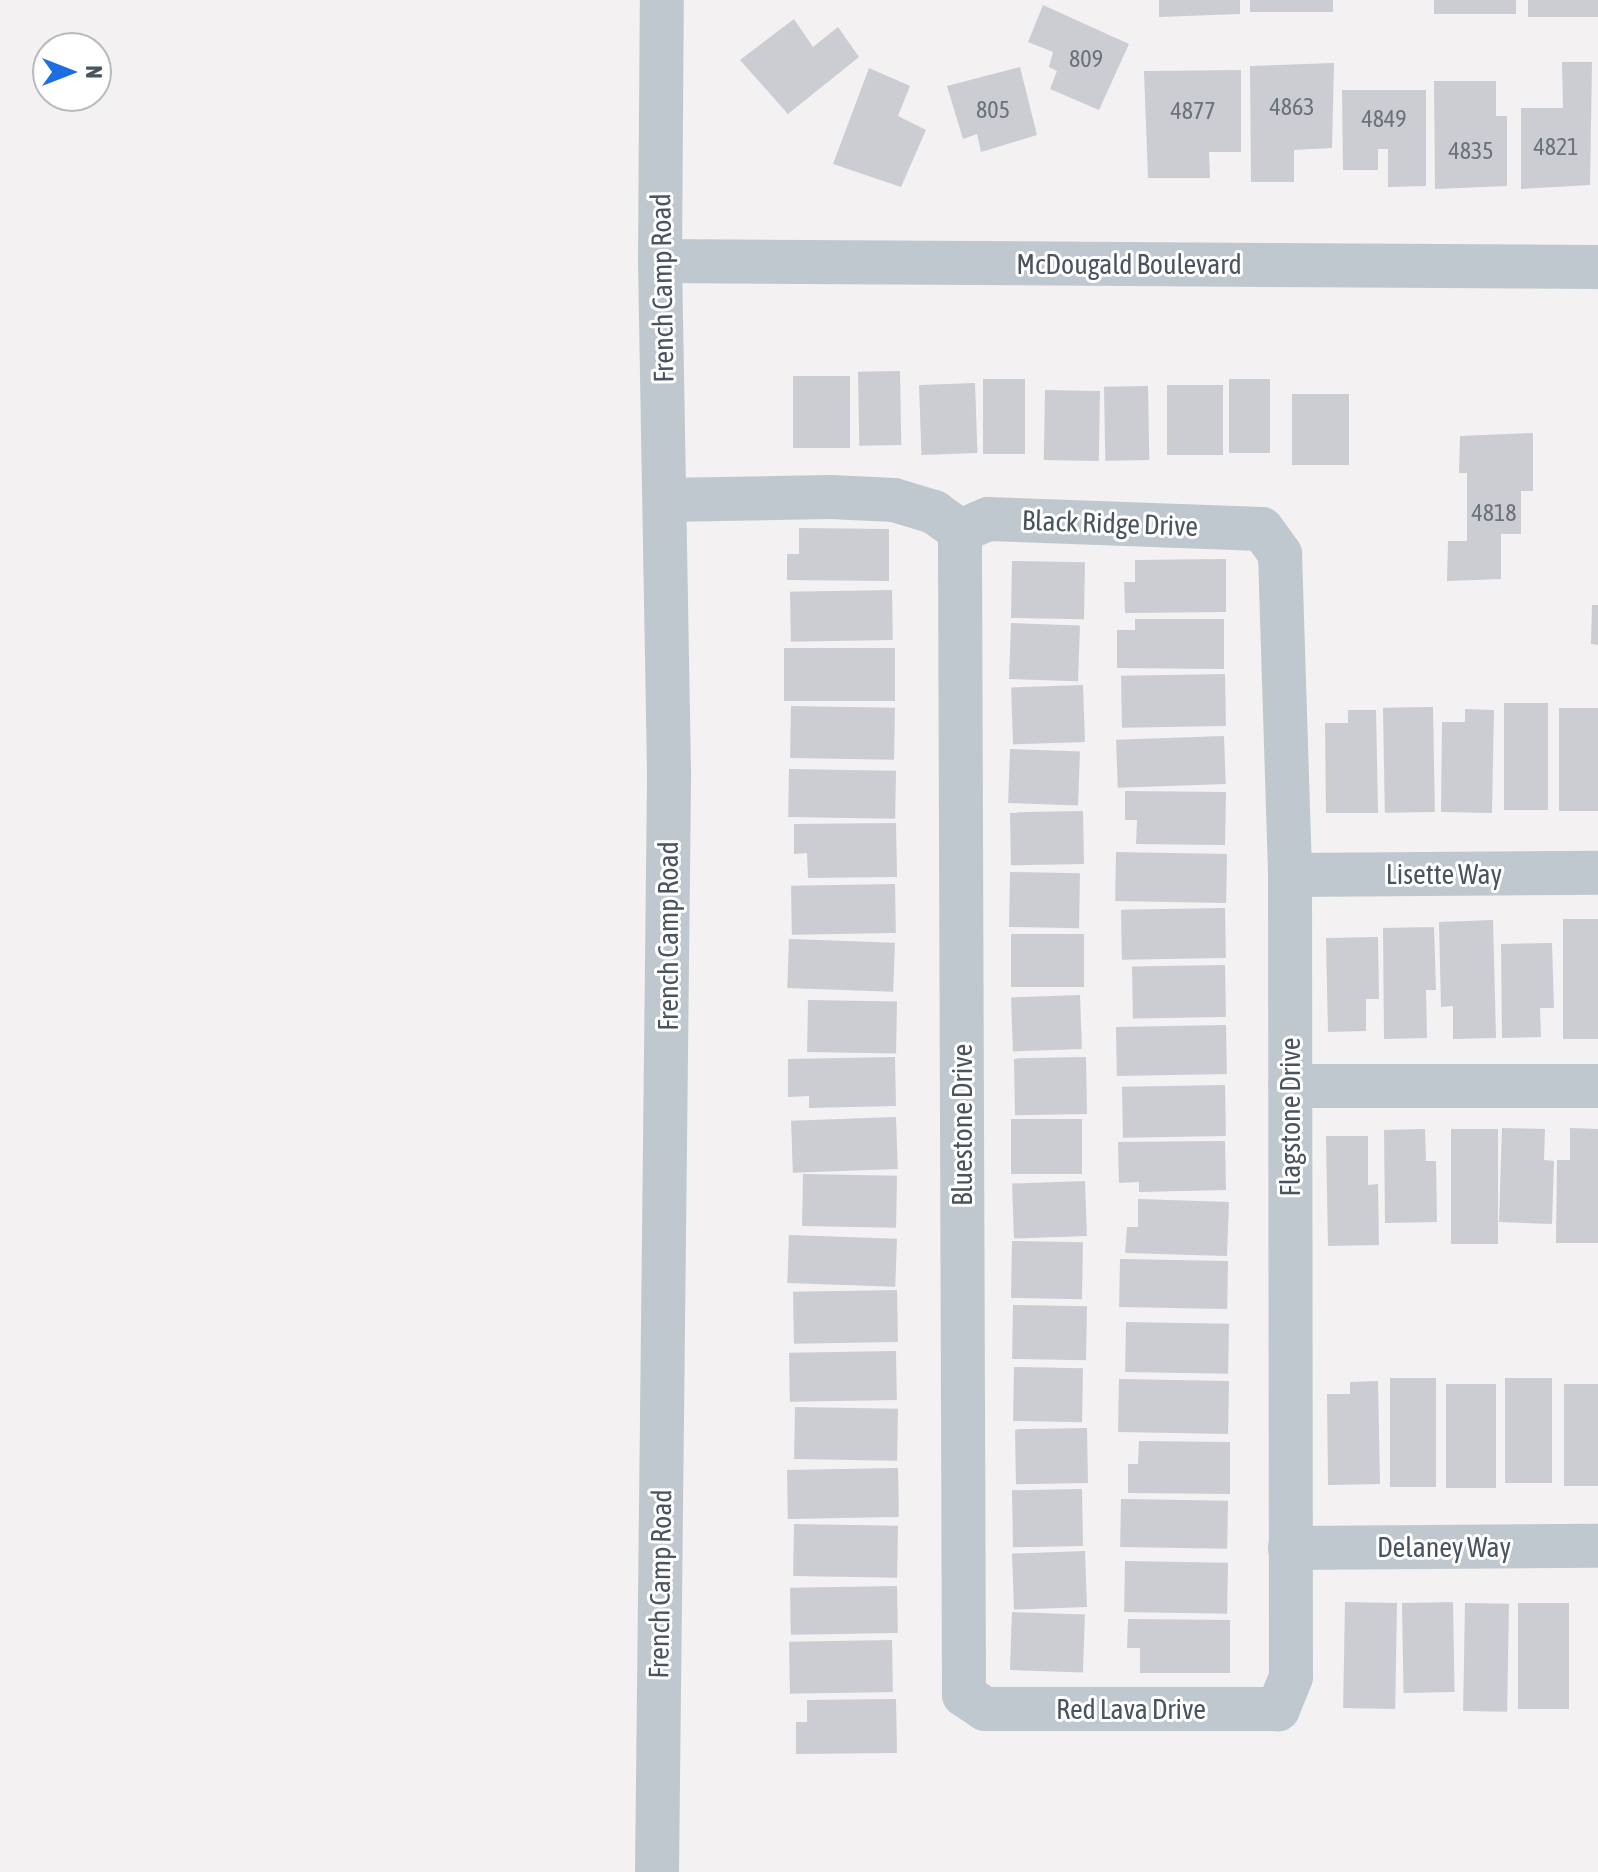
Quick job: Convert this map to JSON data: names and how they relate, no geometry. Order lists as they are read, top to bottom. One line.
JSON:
{"streets":{"street":["McDougald Boulevard","French Camp Road","Black Ridge Drive","Lisette Way","Flagstone Drive","Bluestone Drive","Delaney Way","Red Lava Drive"]},"crossings":[["McDougald Boulevard","French Camp Road"],["Black Ridge Drive","Flagstone Drive"],["Black Ridge Drive","Bluestone Drive"],["Lisette Way","Flagstone Drive"],["Flagstone Drive","Delaney Way"],["Flagstone Drive","Red Lava Drive"],["Bluestone Drive","Red Lava Drive"]],"house_numbers":["809","4863","805","4877","4849","4821","4835","4818"],"north":"right"}
